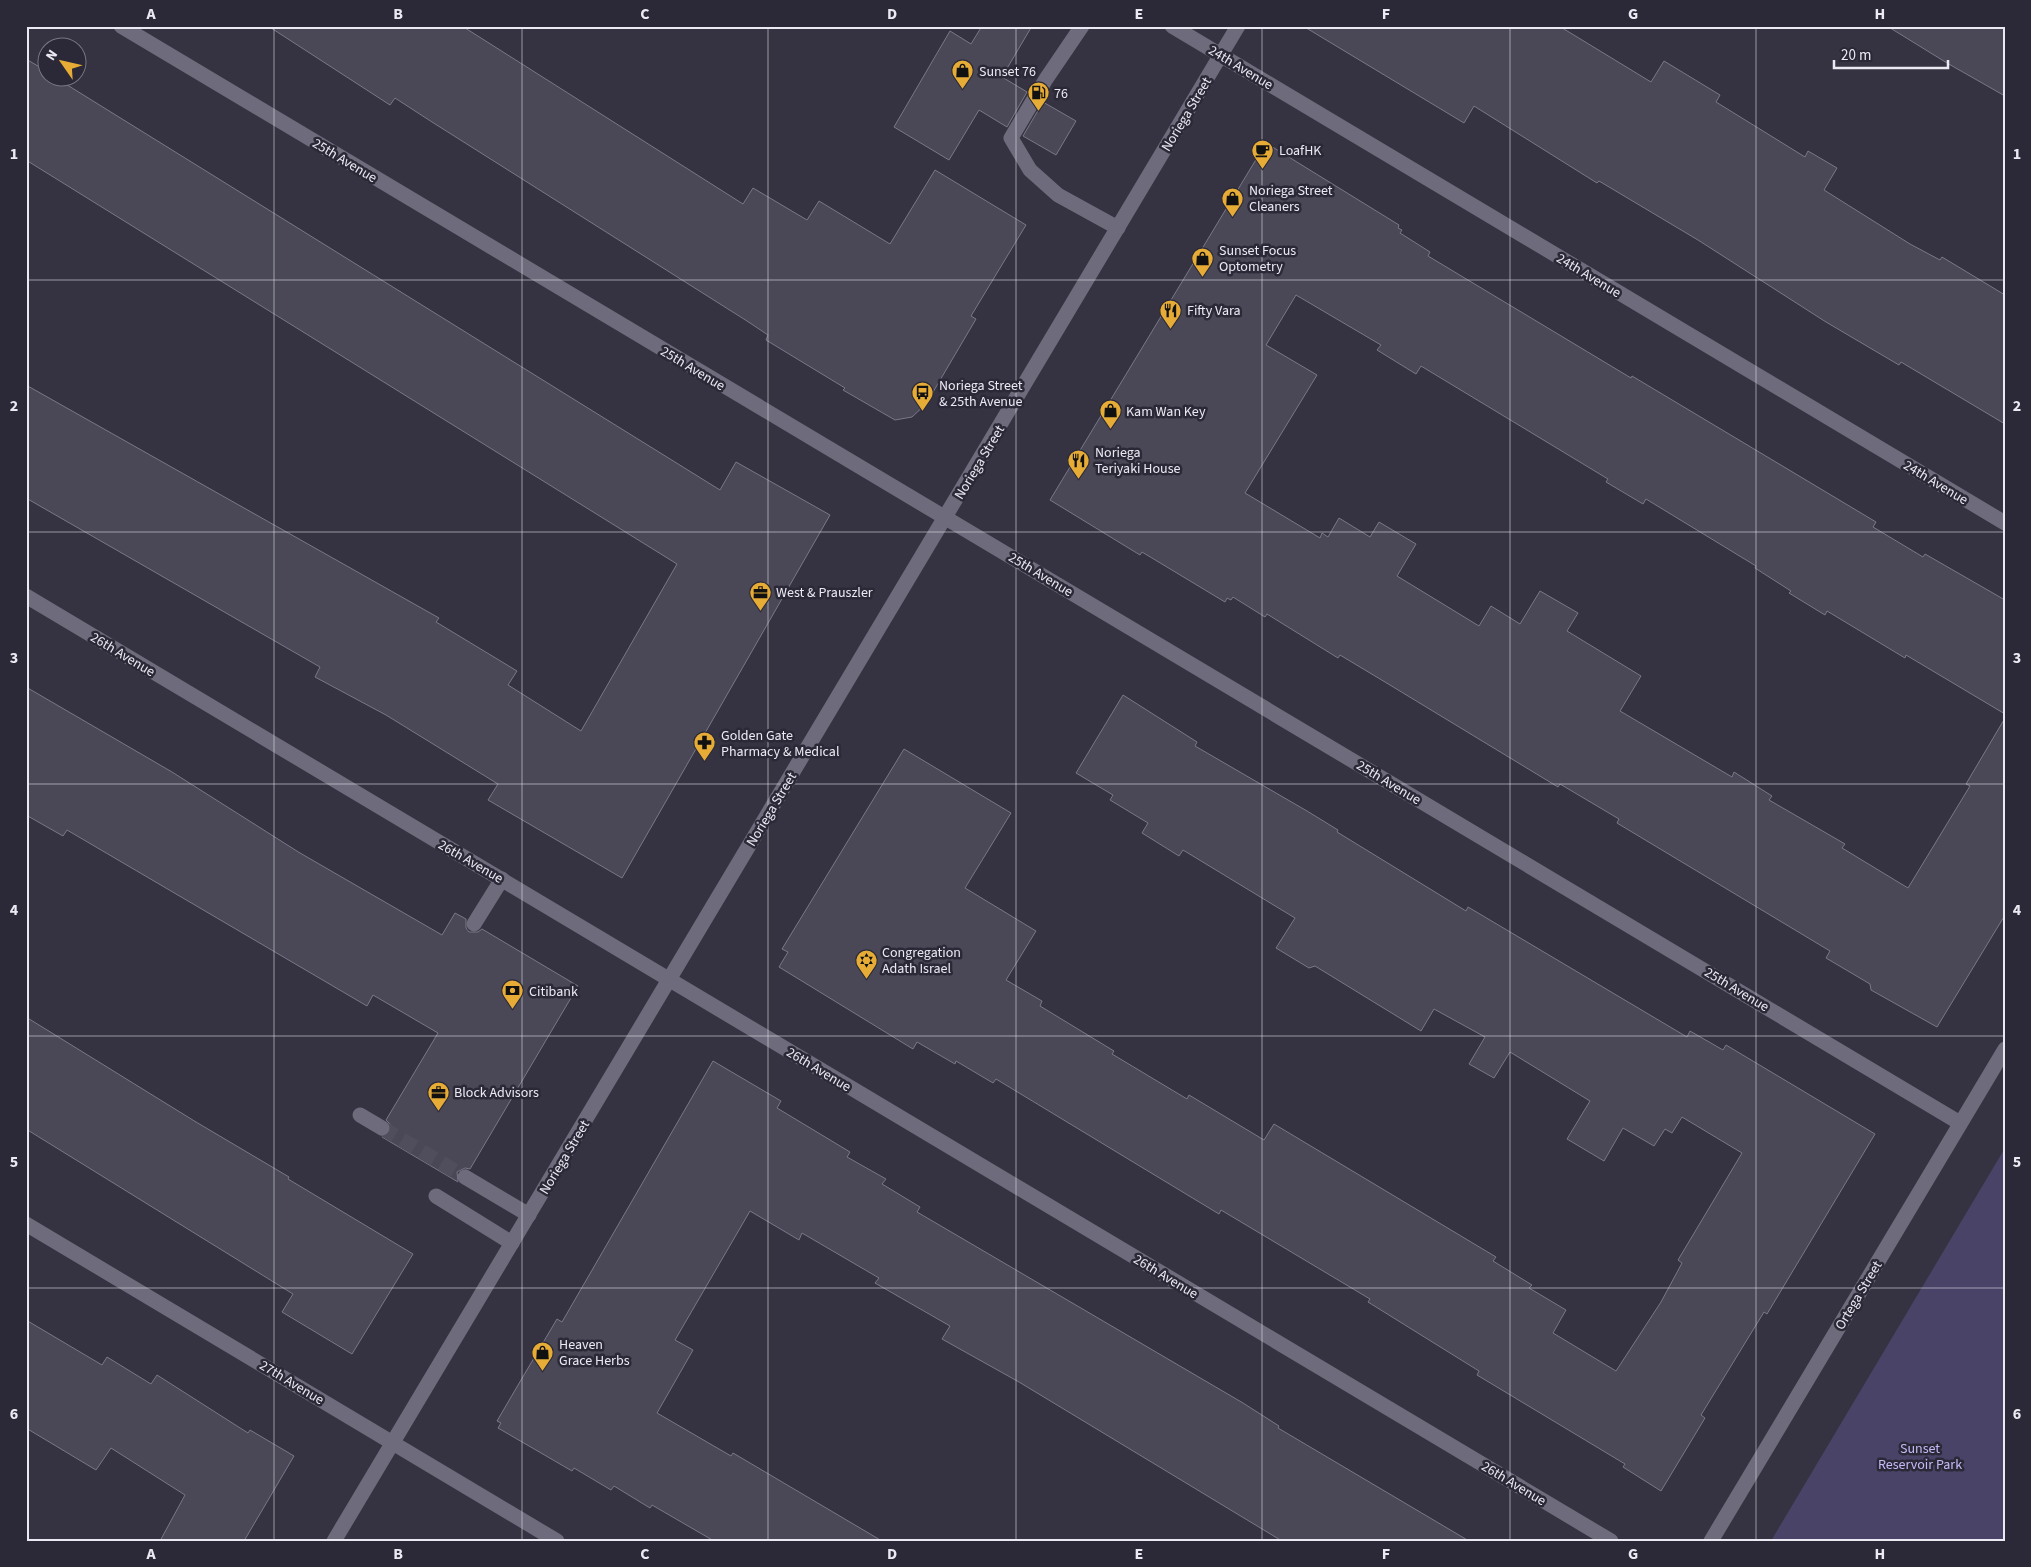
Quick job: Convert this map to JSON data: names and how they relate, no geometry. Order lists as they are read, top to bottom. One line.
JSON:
{"streets":{"street":["24th Avenue","Noriega Street","25th Avenue","26th Avenue","Ortega Street","27th Avenue"]},"crossings":[["24th Avenue","Noriega Street"],["Noriega Street","25th Avenue"],["Noriega Street","26th Avenue"],["Noriega Street","27th Avenue"],["25th Avenue","Ortega Street"]],"parks":["Sunset Reservoir Park"],"places":{"shop":["Sunset 76","Noriega Street Cleaners","Sunset Focus Optometry","Kam Wan Key","Heaven Grace Herbs"],"fuel station":["76"],"cafe":["LoafHK"],"restaurant":["Fifty Vara","Noriega Teriyaki House"],"bus stop":["Noriega Street & 25th Avenue"],"office":["West & Prauszler","Block Advisors"],"pharmacy":["Golden Gate Pharmacy & Medical"],"synagogue":["Congregation Adath Israel"],"bank":["Citibank"]},"scale_bar":"20 m","north":"top left","grid":{"columns":["A","B","C","D","E","F","G","H"],"rows":["1","2","3","4","5","6"]}}
